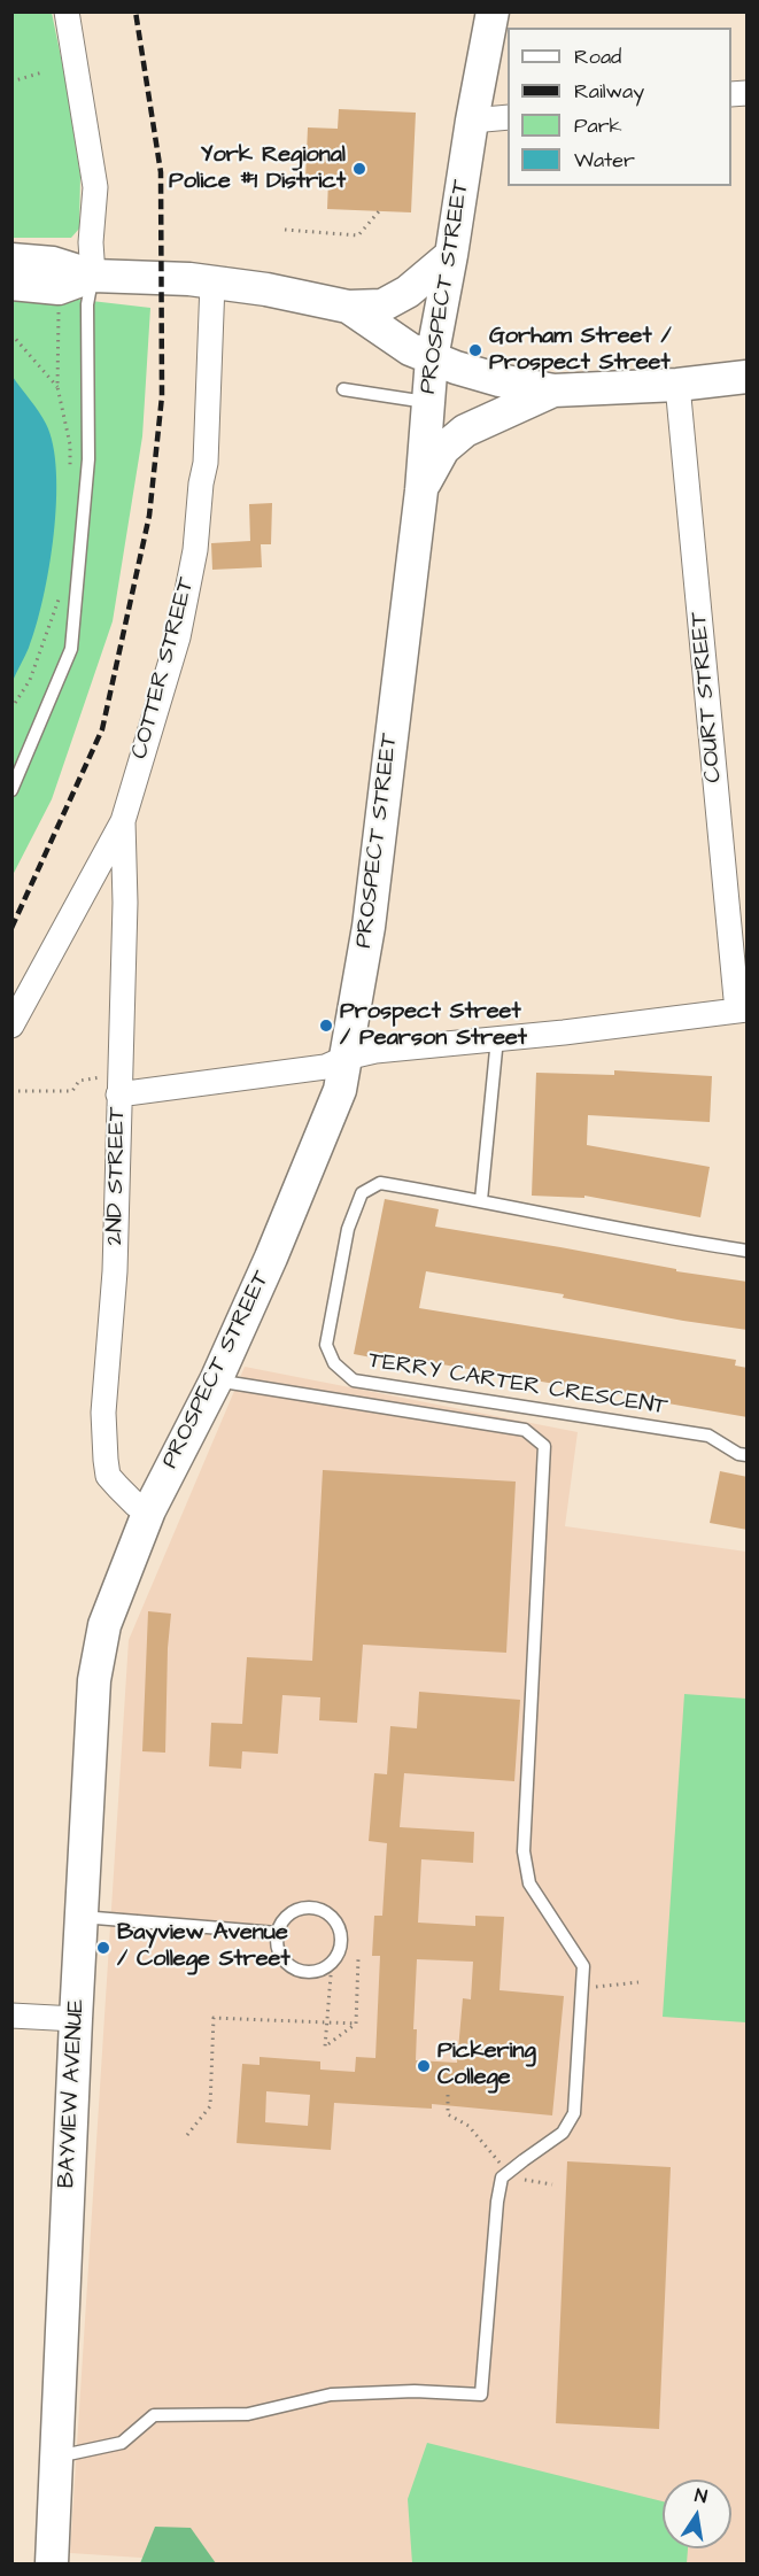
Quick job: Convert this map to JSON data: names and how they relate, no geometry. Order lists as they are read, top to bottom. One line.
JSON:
{"streets":{"main road":["PROSPECT STREET","BAYVIEW AVENUE"],"street":["COTTER STREET","COURT STREET","2ND STREET"],"lane":["TERRY CARTER CRESCENT"]},"crossings":[["PROSPECT STREET","2ND STREET"],["PROSPECT STREET","BAYVIEW AVENUE"],["COTTER STREET","2ND STREET"]],"places":["York Regional Police #1 District","Gorham Street / Prospect Street","Prospect Street / Pearson Street","Bayview Avenue / College Street","Pickering College"],"legend":["Road","Railway","Park","Water"],"north":"top"}
